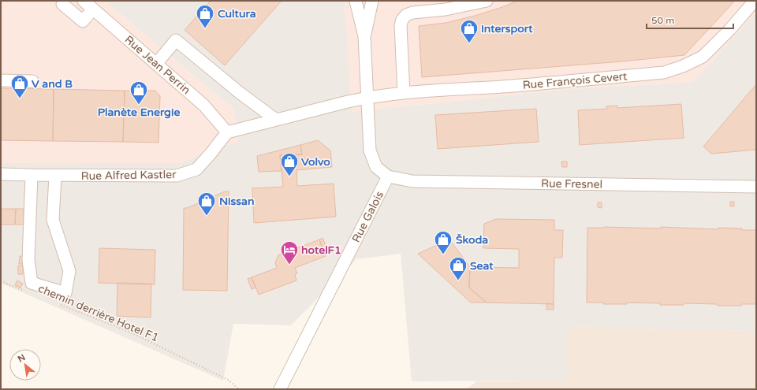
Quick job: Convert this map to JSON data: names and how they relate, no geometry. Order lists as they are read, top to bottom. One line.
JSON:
{"streets":{"street":["Rue Jean Perrin","Rue François Cevert","Rue Alfred Kastler","Rue Fresnel","Rue Galois"],"path":["chemin derrière Hotel F1"]},"crossings":[["Rue Jean Perrin","Rue Alfred Kastler"],["Rue Fresnel","Rue Galois"]],"places":{"shop":["Cultura","Intersport","V and B","Planète Energie","Volvo","Nissan","Škoda","Seat"],"hotel":["hotelF1"]},"scale_bar":"50 m","north":"top left"}
